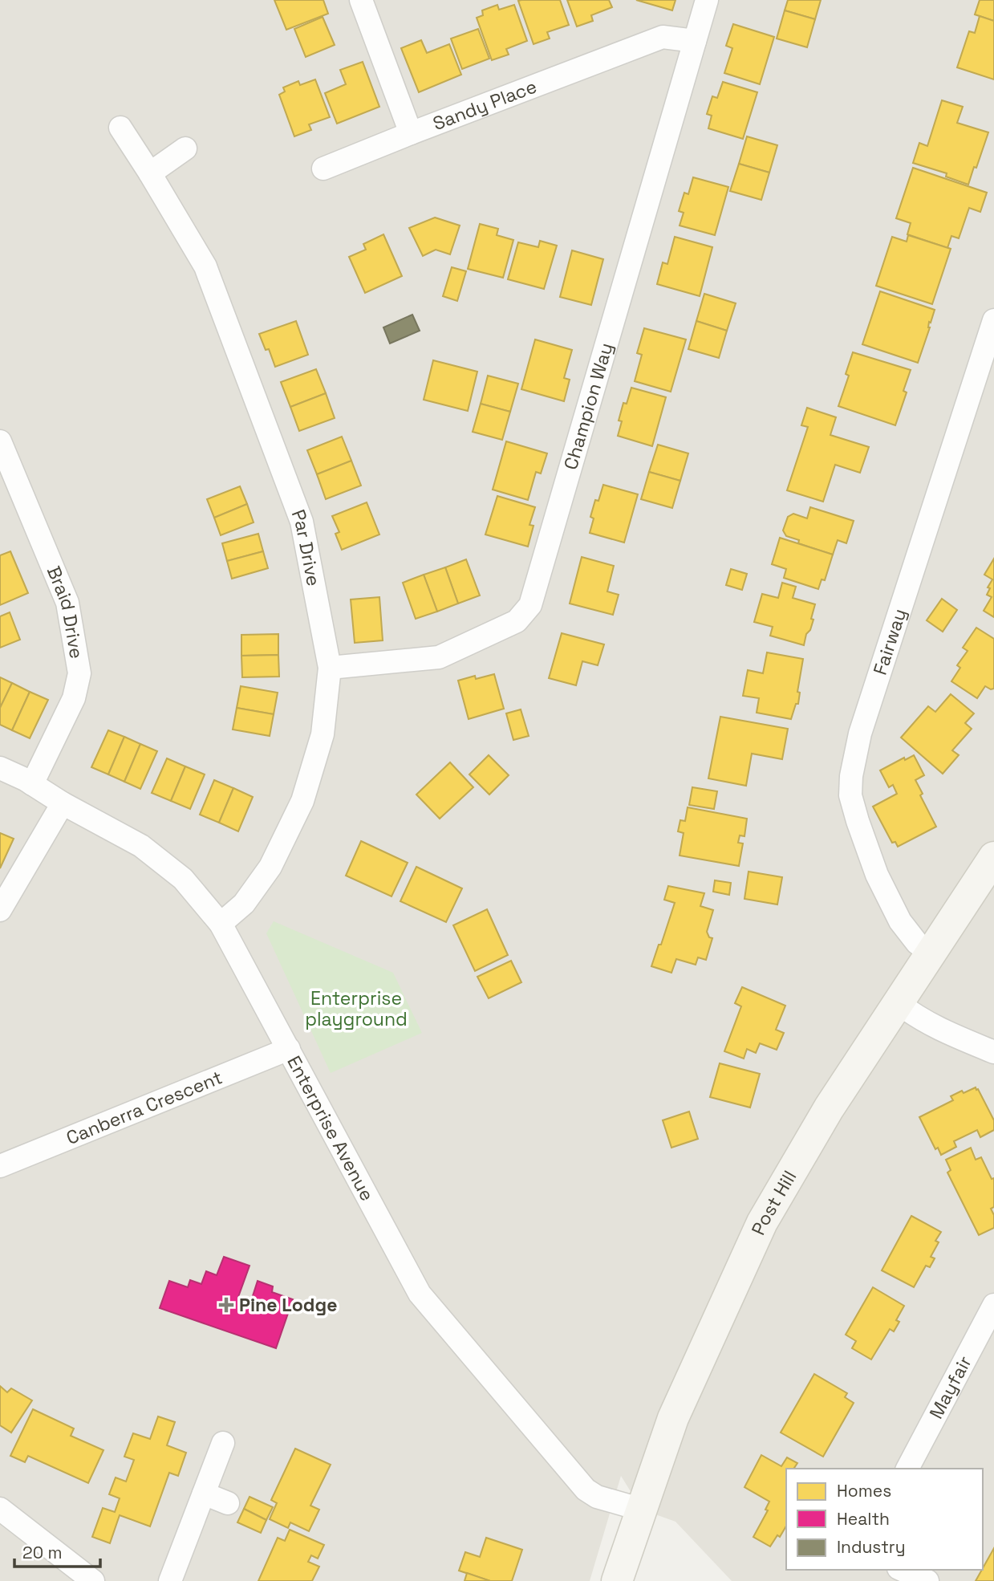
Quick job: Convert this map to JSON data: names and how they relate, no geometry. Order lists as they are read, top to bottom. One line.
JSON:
{"streets":{"street":["Sandy Place","Champion Way","Par Drive","Braid Drive","Fairway","Canberra Crescent","Enterprise Avenue","Post Hill","Mayfair"]},"crossings":[["Sandy Place","Champion Way"],["Champion Way","Par Drive"],["Par Drive","Enterprise Avenue"],["Braid Drive","Enterprise Avenue"],["Fairway","Post Hill"],["Canberra Crescent","Enterprise Avenue"],["Enterprise Avenue","Post Hill"]],"parks":["Enterprise playground"],"places":{"health":["Pine Lodge"]},"legend":["Homes","Health","Industry"],"scale_bar":"20 m"}
